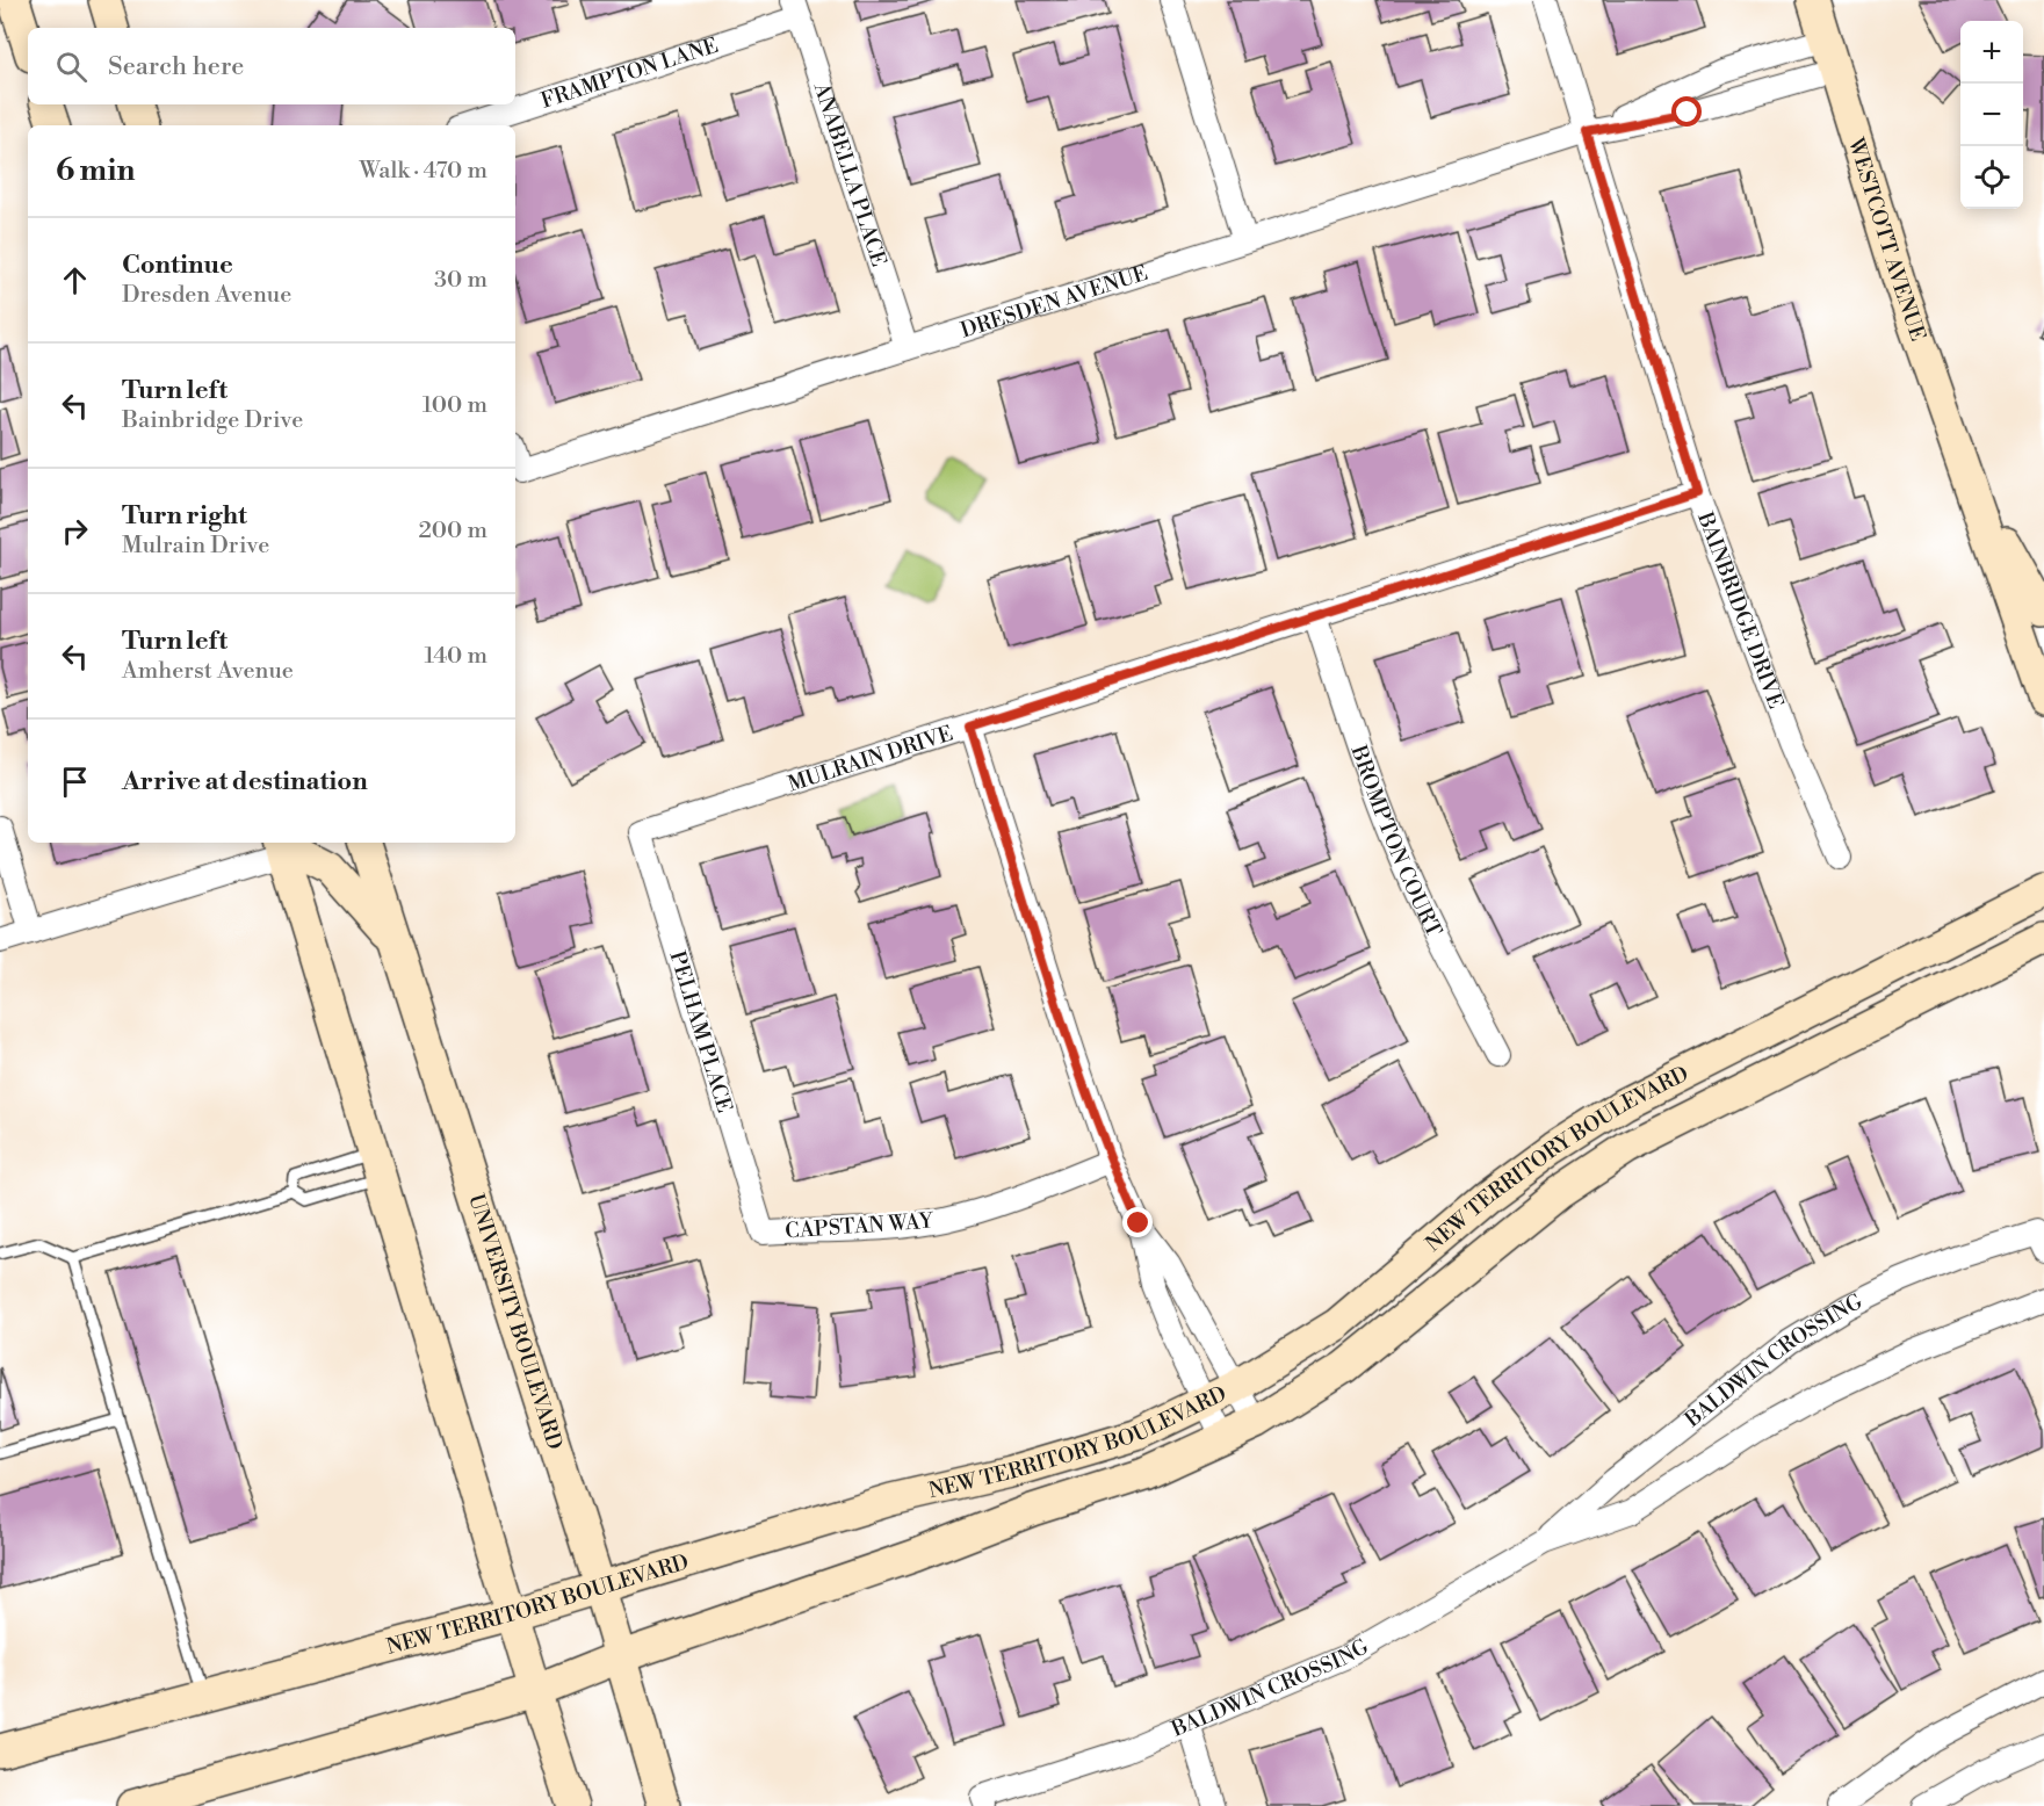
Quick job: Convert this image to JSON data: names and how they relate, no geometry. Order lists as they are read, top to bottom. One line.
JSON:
{"streets":{"street":["FRAMPTON LANE","ANABELLA PLACE","WESTCOTT AVENUE","DRESDEN AVENUE","BAINBRIDGE DRIVE","MULRAIN DRIVE","BROMPTON COURT","PELHAM PLACE","NEW TERRITORY BOULEVARD","CAPSTAN WAY","UNIVERSITY BOULEVARD","BALDWIN CROSSING"]},"crossings":[["FRAMPTON LANE","ANABELLA PLACE"],["ANABELLA PLACE","DRESDEN AVENUE"],["WESTCOTT AVENUE","DRESDEN AVENUE"],["DRESDEN AVENUE","BAINBRIDGE DRIVE"],["BAINBRIDGE DRIVE","MULRAIN DRIVE"],["MULRAIN DRIVE","BROMPTON COURT"],["MULRAIN DRIVE","PELHAM PLACE"],["PELHAM PLACE","CAPSTAN WAY"],["NEW TERRITORY BOULEVARD","UNIVERSITY BOULEVARD"]],"page":{"map_buttons":["+","−"],"search":"Search here","heading":["6 min","Walk · 470 m"],"list":[["Continue","Dresden Avenue","30 m"],["Turn left","Bainbridge Drive","100 m"],["Turn right","Mulrain Drive","200 m"],["Turn left","Amherst Avenue","140 m"],"Arrive at destination"]}}
